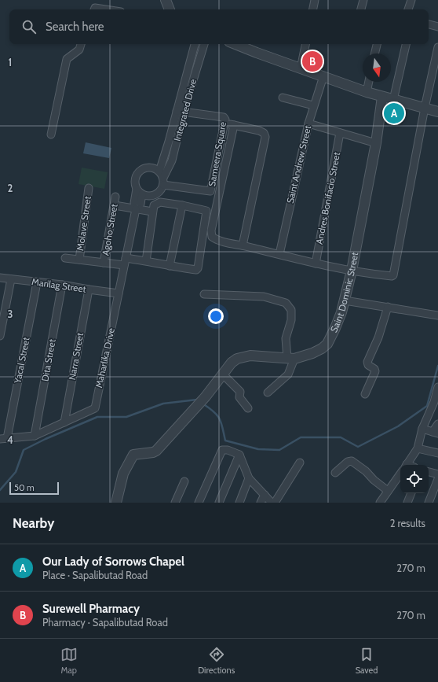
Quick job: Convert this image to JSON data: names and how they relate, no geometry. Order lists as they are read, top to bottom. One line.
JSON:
{"streets":{"street":["Integrated Drive","Sameera Square","Saint Andrew Street","Andres Bonifacio Street","Molave Street","Agoho Street","Marilag Street","Saint Dominic Street","Narra Street","Maharlika Drive","Yacal Street","Dita Street"]},"crossings":[["Integrated Drive","Sameera Square"],["Marilag Street","Narra Street"],["Marilag Street","Maharlika Drive"],["Marilag Street","Yacal Street"],["Marilag Street","Dita Street"],["Narra Street","Maharlika Drive"],["Maharlika Drive","Yacal Street"],["Maharlika Drive","Dita Street"]],"scale_bar":"50 m","north":"bottom","page":{"search":"Search here","pins":["B","A"],"scale":"50 m","heading":["Nearby","2 results"],"list":[{"mark":"A","name":"Our Lady of Sorrows Chapel","note":"Place · Sapalibutad Road","value":"270 m"},{"mark":"B","name":"Surewell Pharmacy","note":"Pharmacy · Sapalibutad Road","value":"270 m"}],"nav":["Map","Directions","Saved"]},"grid":{"rows":["1","2","3","4"]}}
